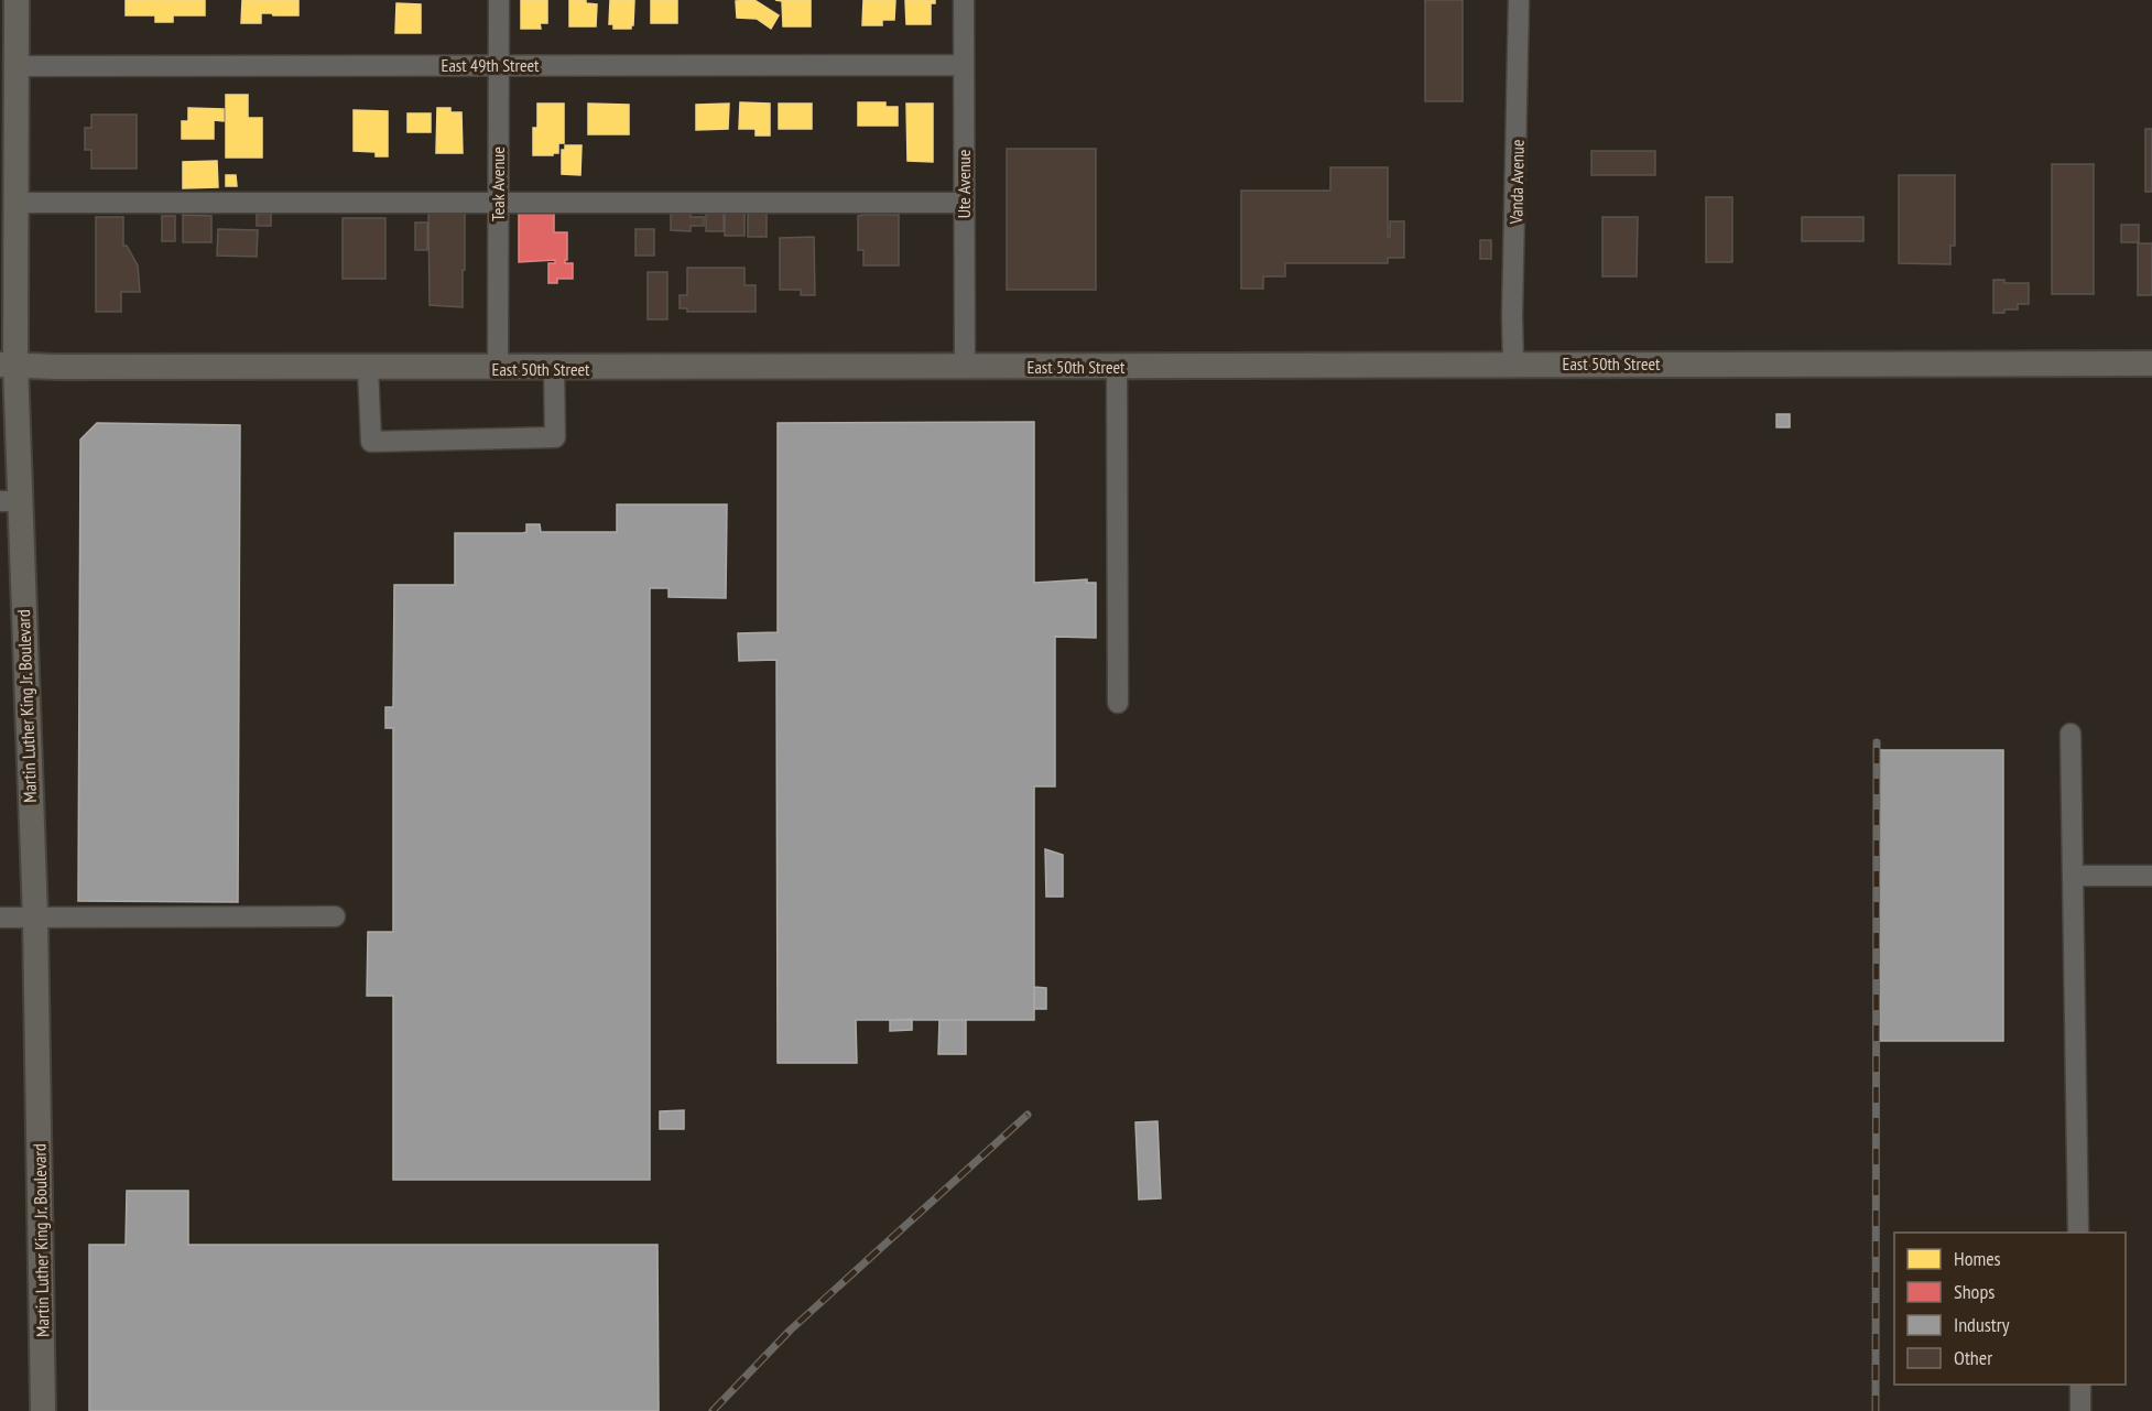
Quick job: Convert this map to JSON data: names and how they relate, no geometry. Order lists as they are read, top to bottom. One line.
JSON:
{"streets":{"main road":["East 50th Street","Martin Luther King Jr. Boulevard"],"street":["East 49th Street","Vanda Avenue","Teak Avenue","Ute Avenue"]},"crossings":[["East 49th Street","Teak Avenue"],["East 49th Street","Ute Avenue"],["East 49th Street","Martin Luther King Jr. Boulevard"],["Vanda Avenue","East 50th Street"],["Teak Avenue","East 50th Street"],["Ute Avenue","East 50th Street"],["East 50th Street","Martin Luther King Jr. Boulevard"]],"legend":["Homes","Shops","Industry","Other"]}
